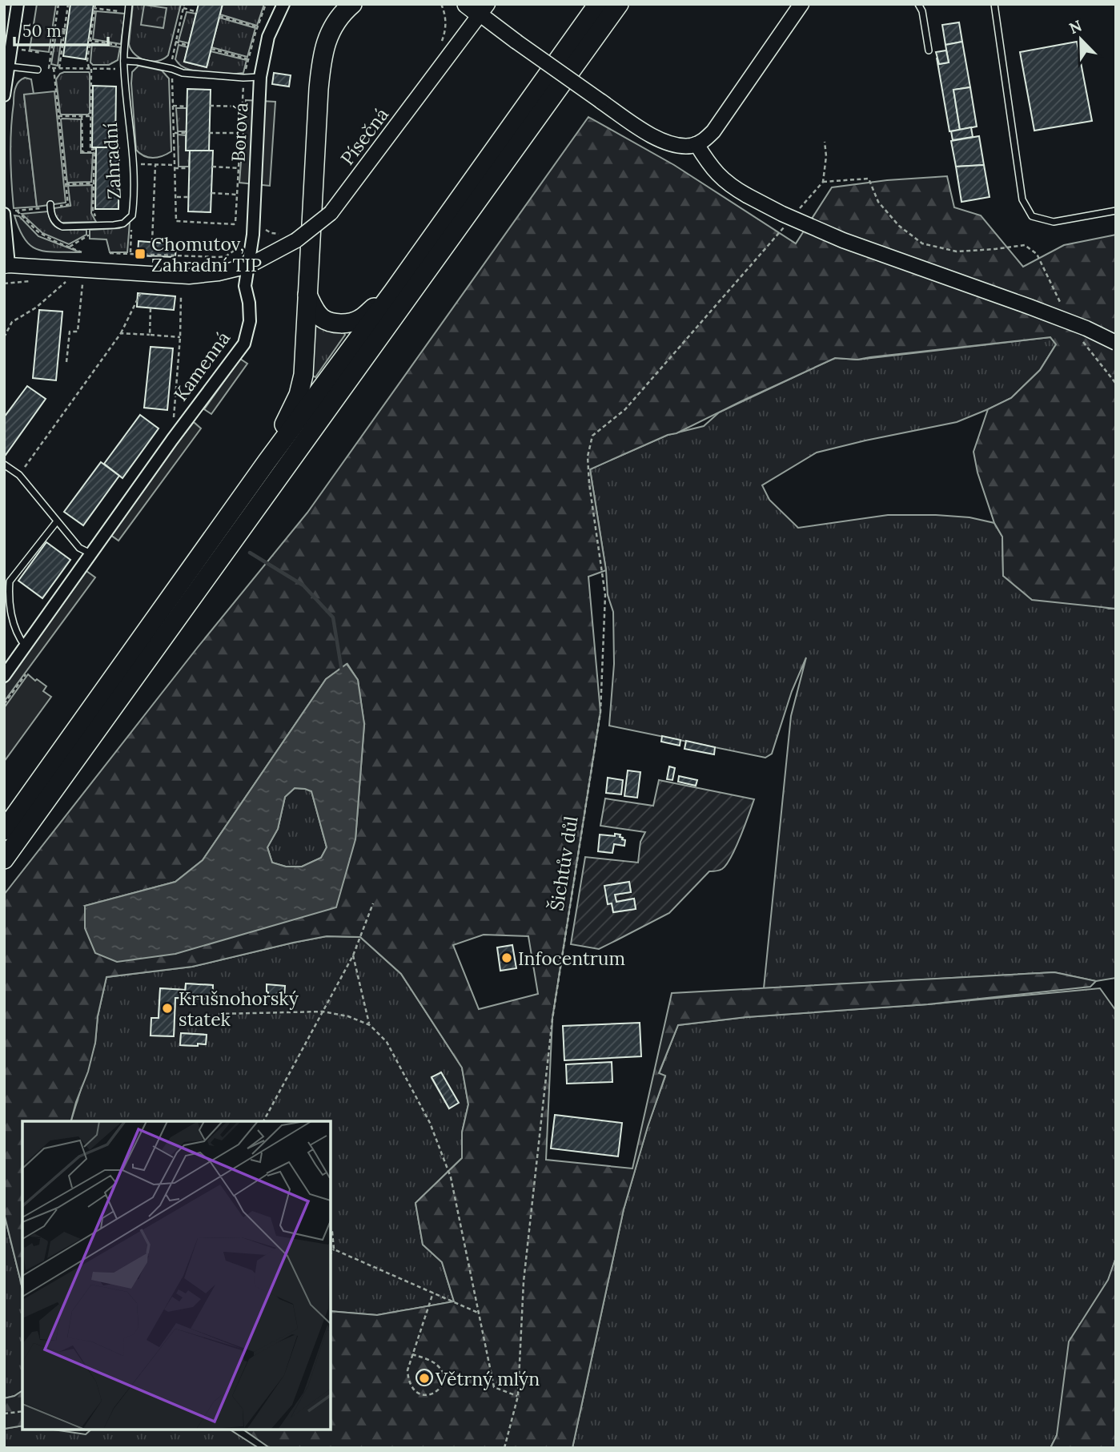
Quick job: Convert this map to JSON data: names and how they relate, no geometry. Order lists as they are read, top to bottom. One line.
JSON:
{"streets":{"street":["Borová","Písečná","Kamenná"],"lane":["Zahradní"],"path":["Šichtův důl"]},"crossings":[["Borová","Písečná"],["Borová","Kamenná"],["Písečná","Kamenná"]],"places":{"transit":["Chomutov, Zahradní TIP"],"other":["Infocentrum","Krušnohorský statek","Větrný mlýn"]},"scale_bar":"50 m","north":"top left"}
